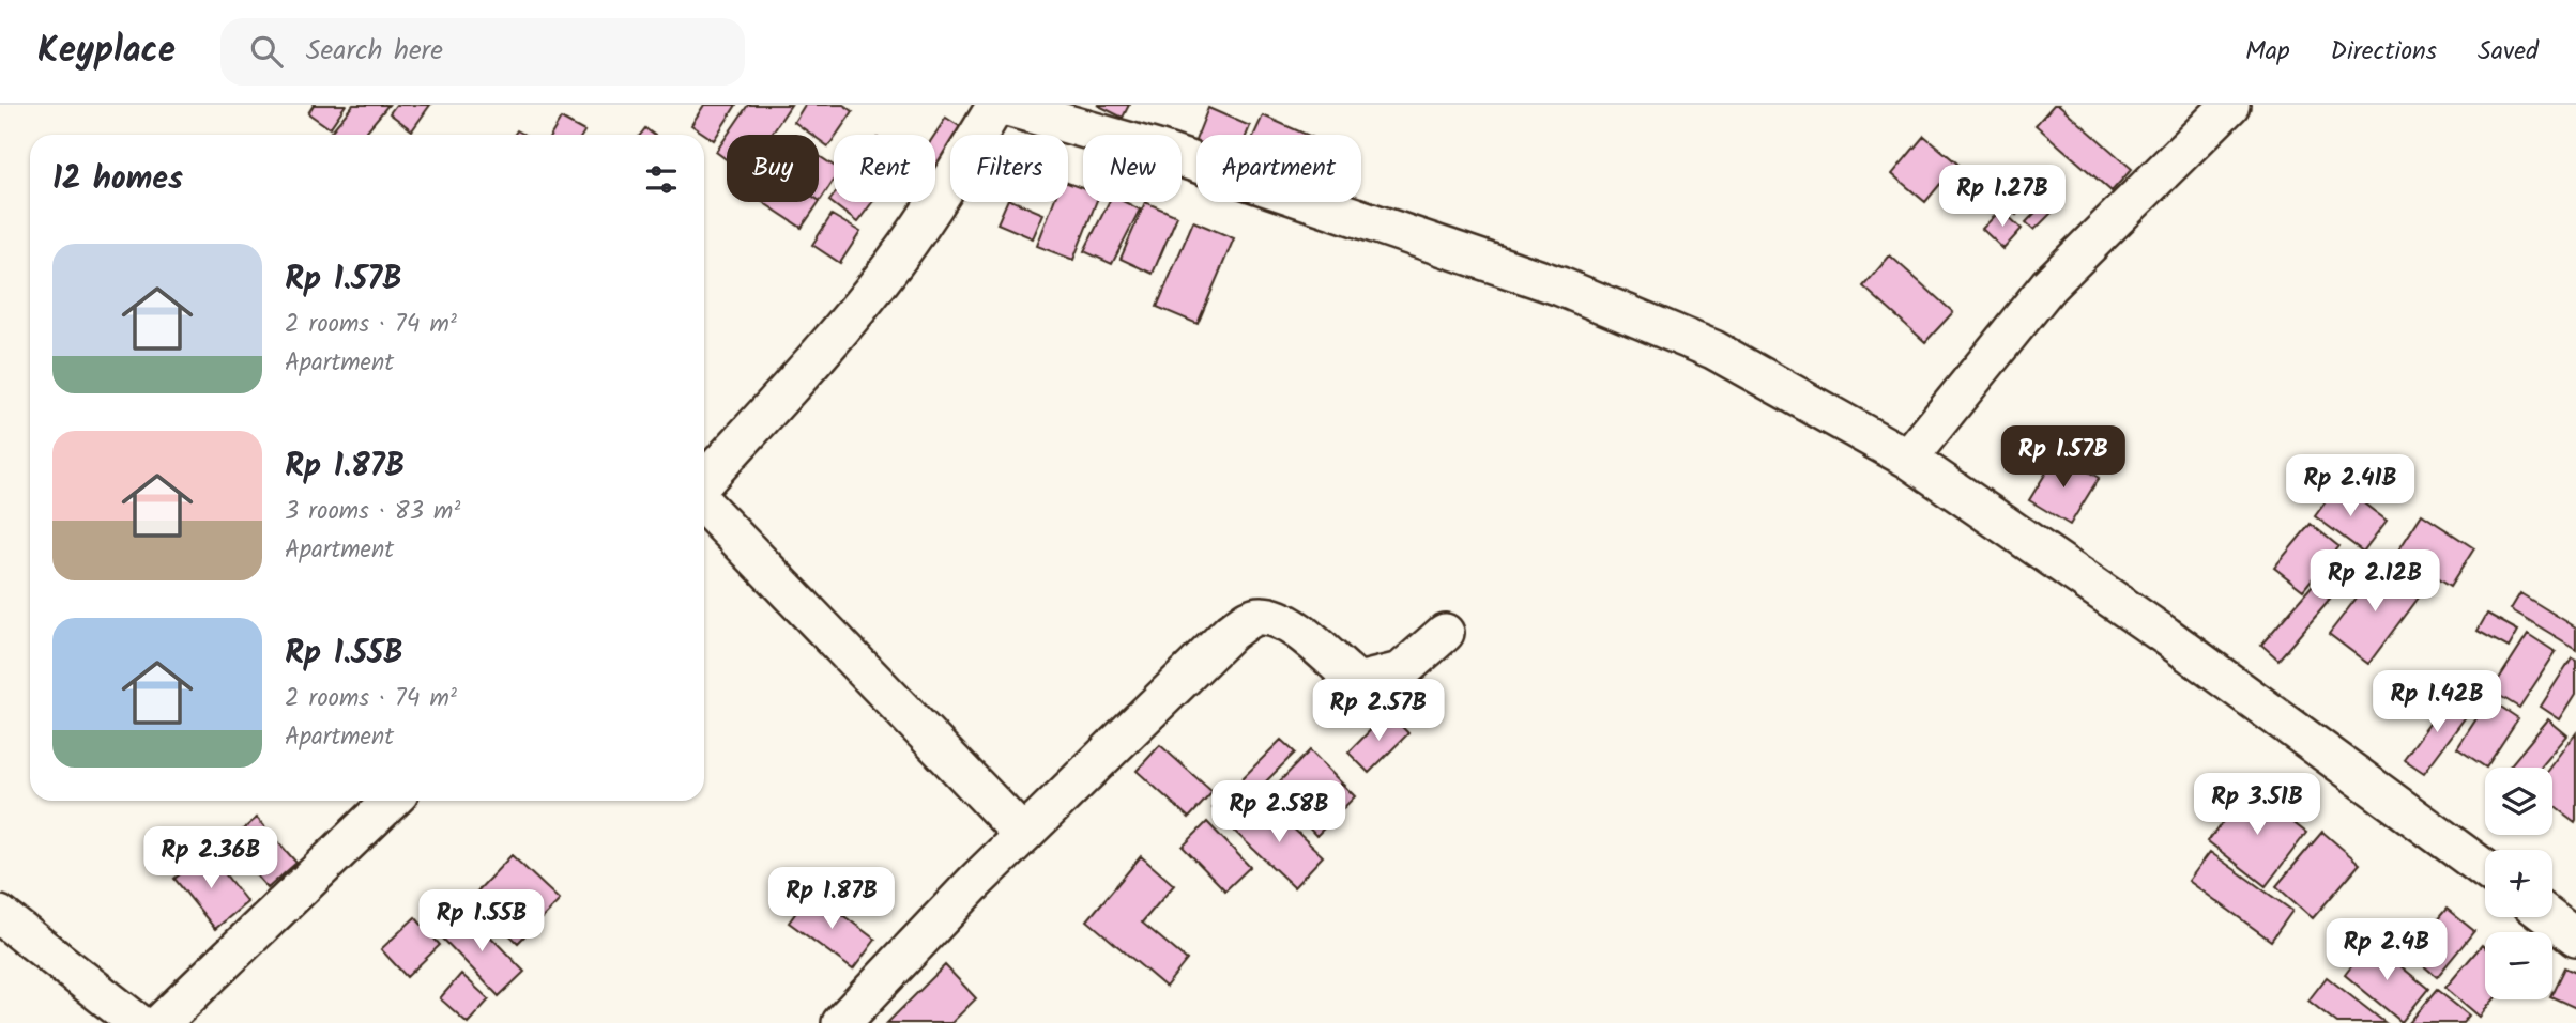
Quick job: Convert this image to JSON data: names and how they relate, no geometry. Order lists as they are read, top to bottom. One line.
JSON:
{"page":{"header":"Keyplace","search":"Search here","nav":["Map","Directions","Saved"],"chip":["Buy","Rent","Filters","New","Apartment"],"heading":"12 homes","price":["Rp 1.27B","Rp 1.57B","Rp 2.41B","Rp 2.12B","Rp 1.42B","Rp 2.57B","Rp 3.51B","Rp 2.58B","Rp 2.36B","Rp 1.87B","Rp 1.55B","Rp 2.4B"],"list":[{"name":"Rp 1.57B","note":"2 rooms · 74 m² · Apartment"},{"name":"Rp 1.87B","note":"3 rooms · 83 m² · Apartment"},{"name":"Rp 1.55B","note":"2 rooms · 74 m² · Apartment"}],"map_buttons":["+","−"]}}
